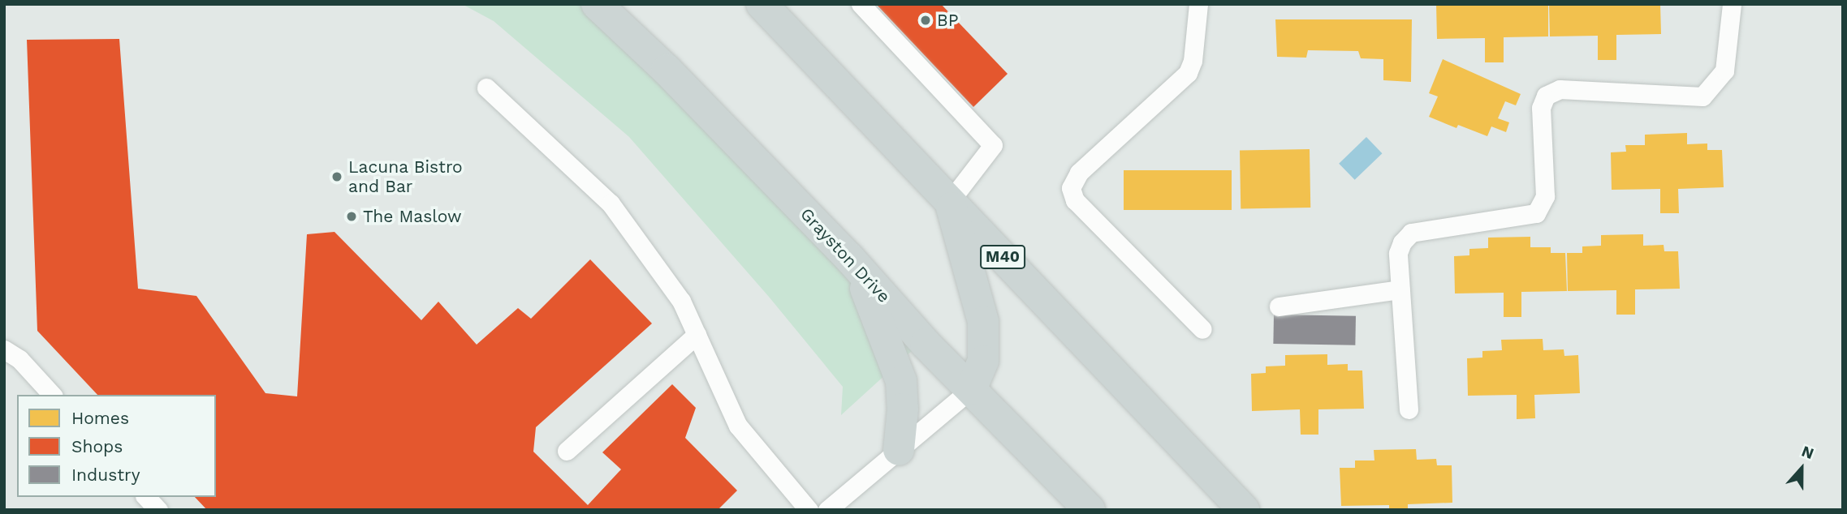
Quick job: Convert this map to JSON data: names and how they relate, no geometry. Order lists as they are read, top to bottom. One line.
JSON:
{"streets":{"main road":["Grayston Drive","M40"]},"places":["BP","Lacuna Bistro and Bar","The Maslow"],"legend":["Homes","Shops","Industry"],"north":"top"}
